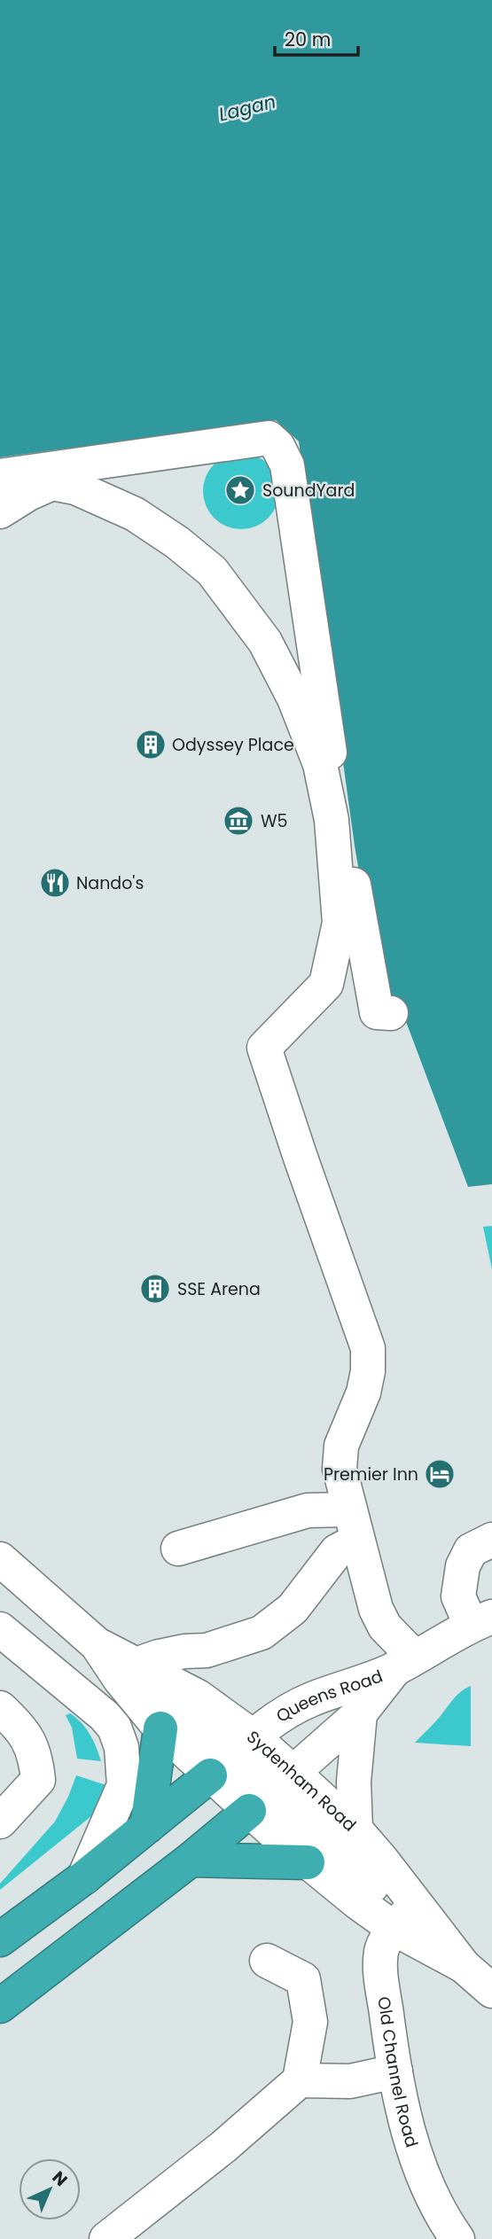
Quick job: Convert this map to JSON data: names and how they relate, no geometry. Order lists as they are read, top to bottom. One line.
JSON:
{"streets":{"street":["Queens Road","Sydenham Road","Old Channel Road"]},"crossings":[["Queens Road","Sydenham Road"],["Sydenham Road","Old Channel Road"]],"water":["Lagan"],"places":{"place":["SoundYard"],"building":["Odyssey Place","SSE Arena"],"museum":["W5"],"restaurant":["Nando's"],"hotel":["Premier Inn"]},"scale_bar":"20 m","north":"top right"}
